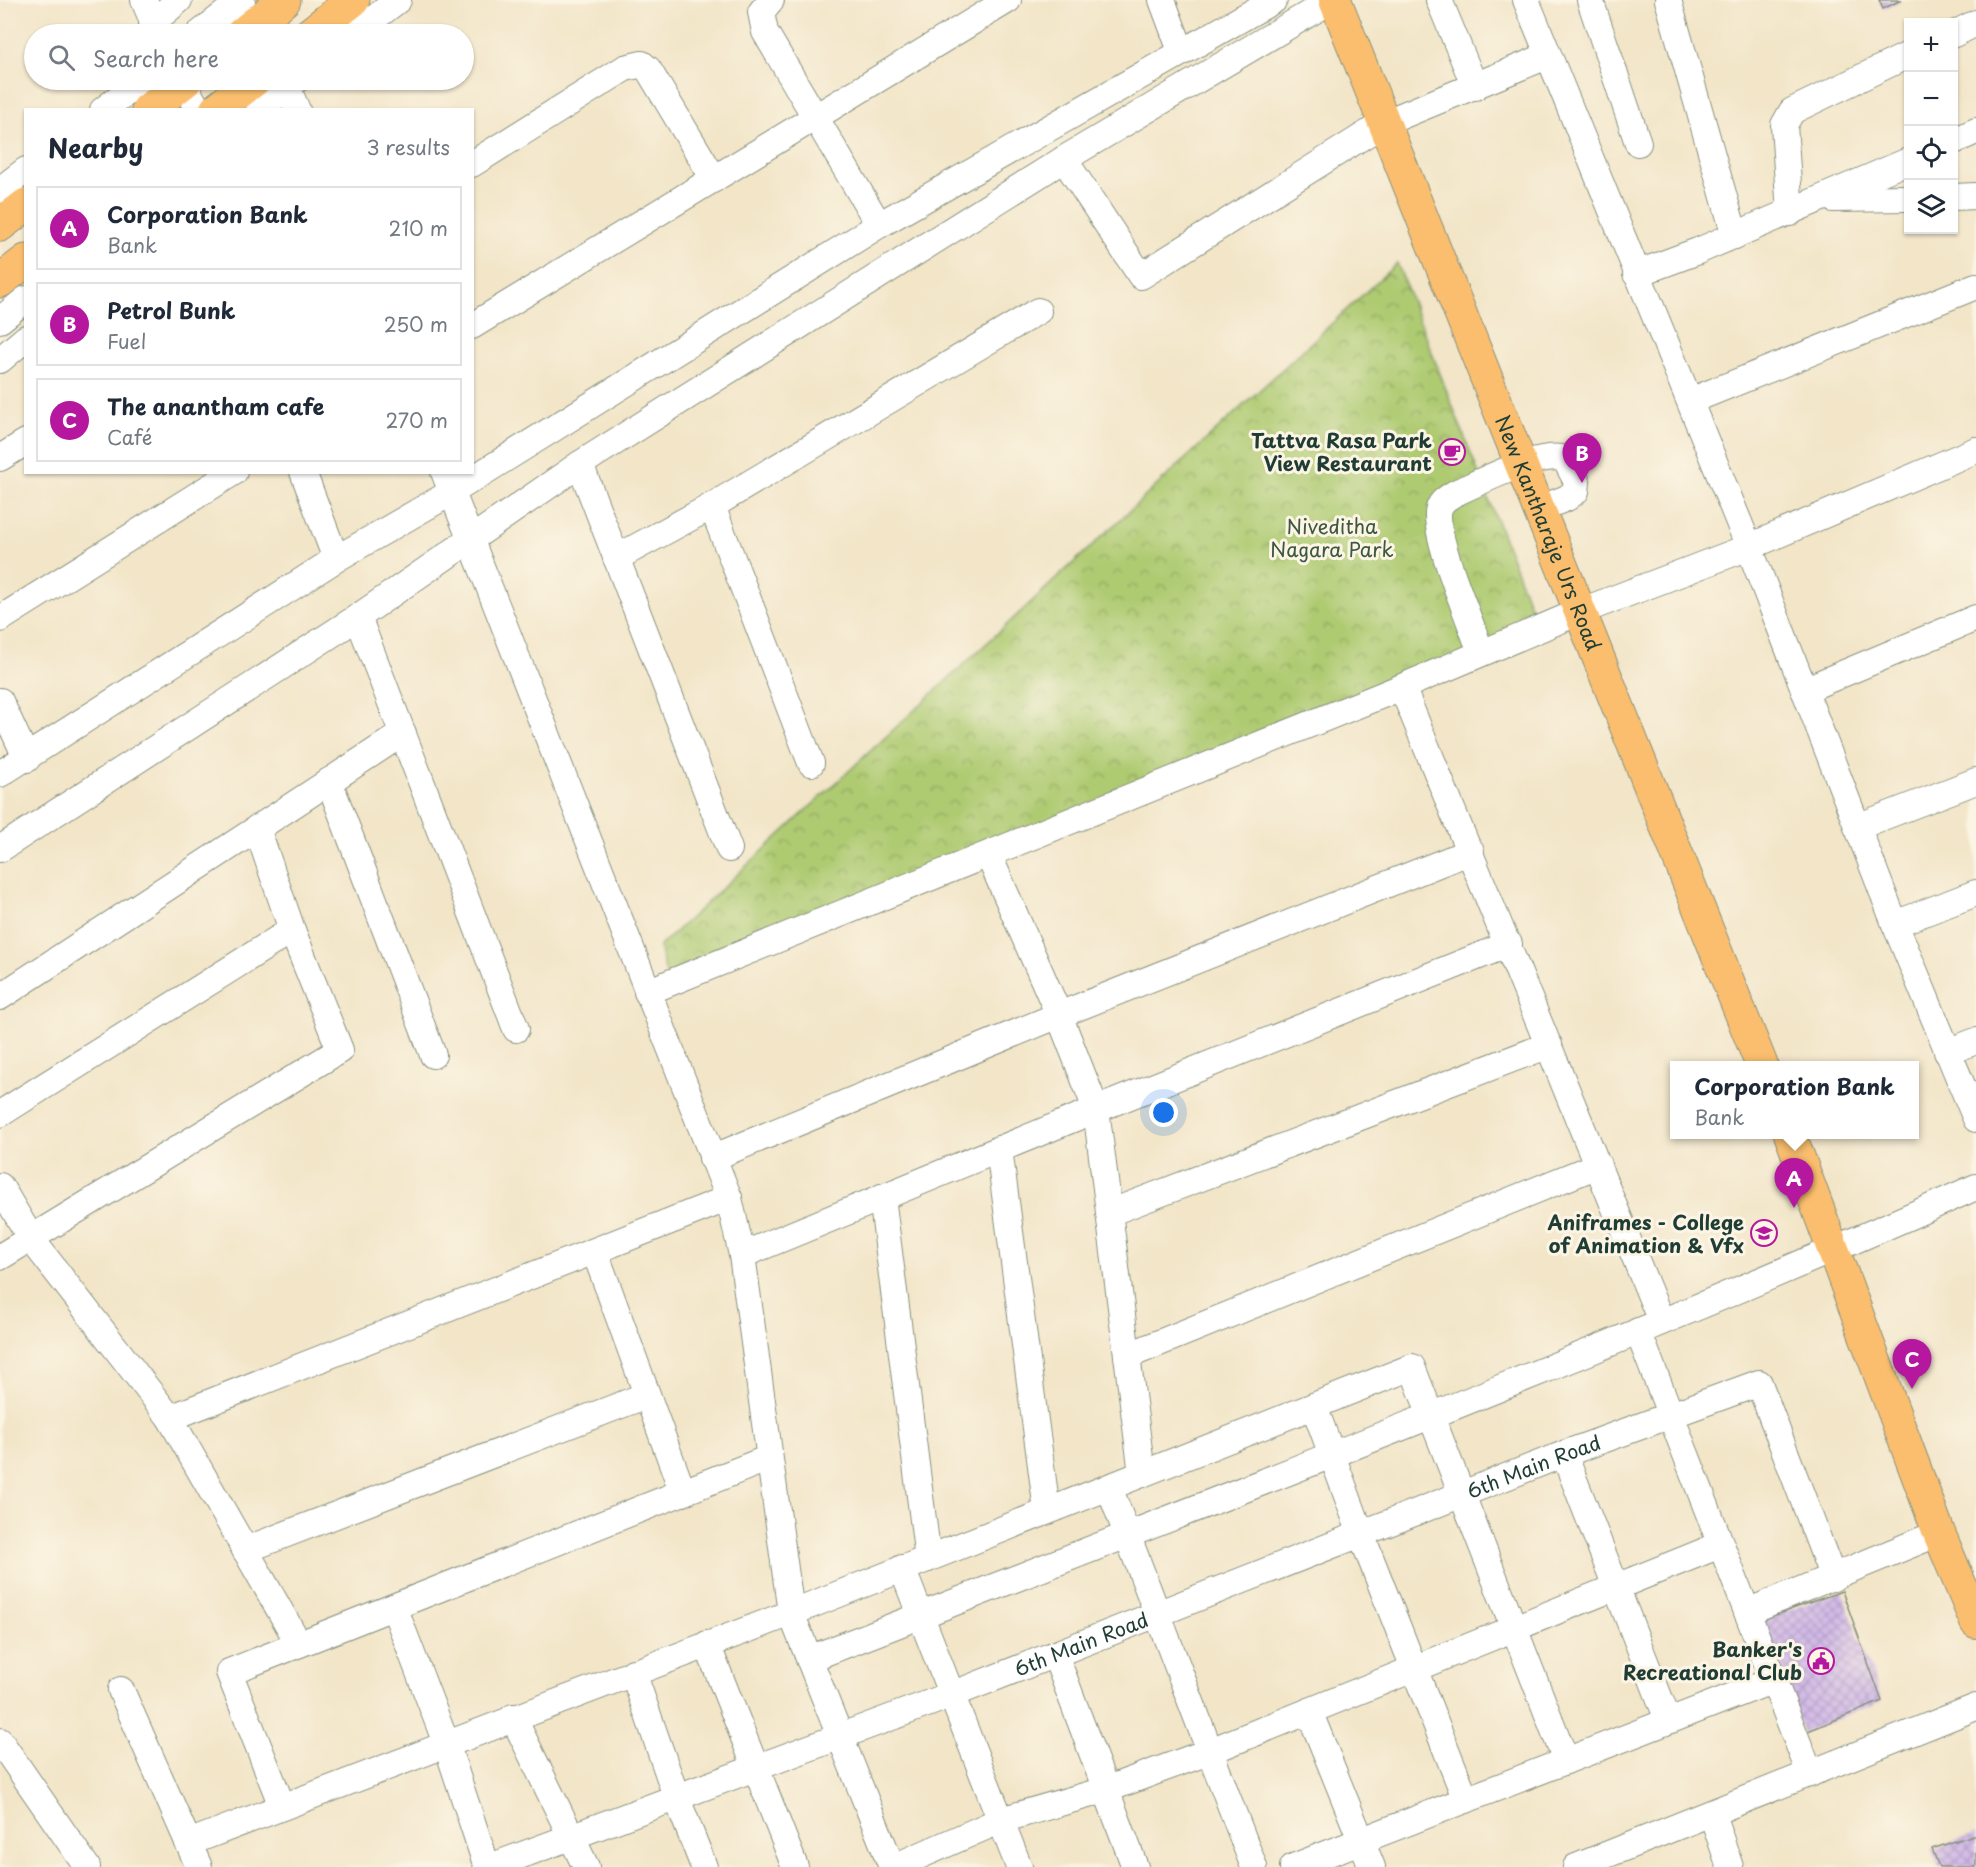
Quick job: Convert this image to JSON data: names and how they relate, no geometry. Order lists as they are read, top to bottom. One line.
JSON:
{"streets":{"main road":["New Kantharaje Urs Road"],"street":["6th Main Road"]},"parks":["Niveditha Nagara Park"],"places":{"cafe":["Tattva Rasa Park View Restaurant"],"school or university":["Aniframes - College of Animation & Vfx"],"public building":["Banker's Recreational Club"]},"page":{"map_buttons":["+","−"],"search":"Search here","heading":["Nearby","3 results"],"list":[{"mark":"A","name":"Corporation Bank","note":"Bank","value":"210 m"},{"mark":"B","name":"Petrol Bunk","note":"Fuel","value":"250 m"},{"mark":"C","name":"The anantham cafe","note":"Café","value":"270 m"}],"pins":["B","A","C"],"popup":["Corporation Bank","Bank"]}}
